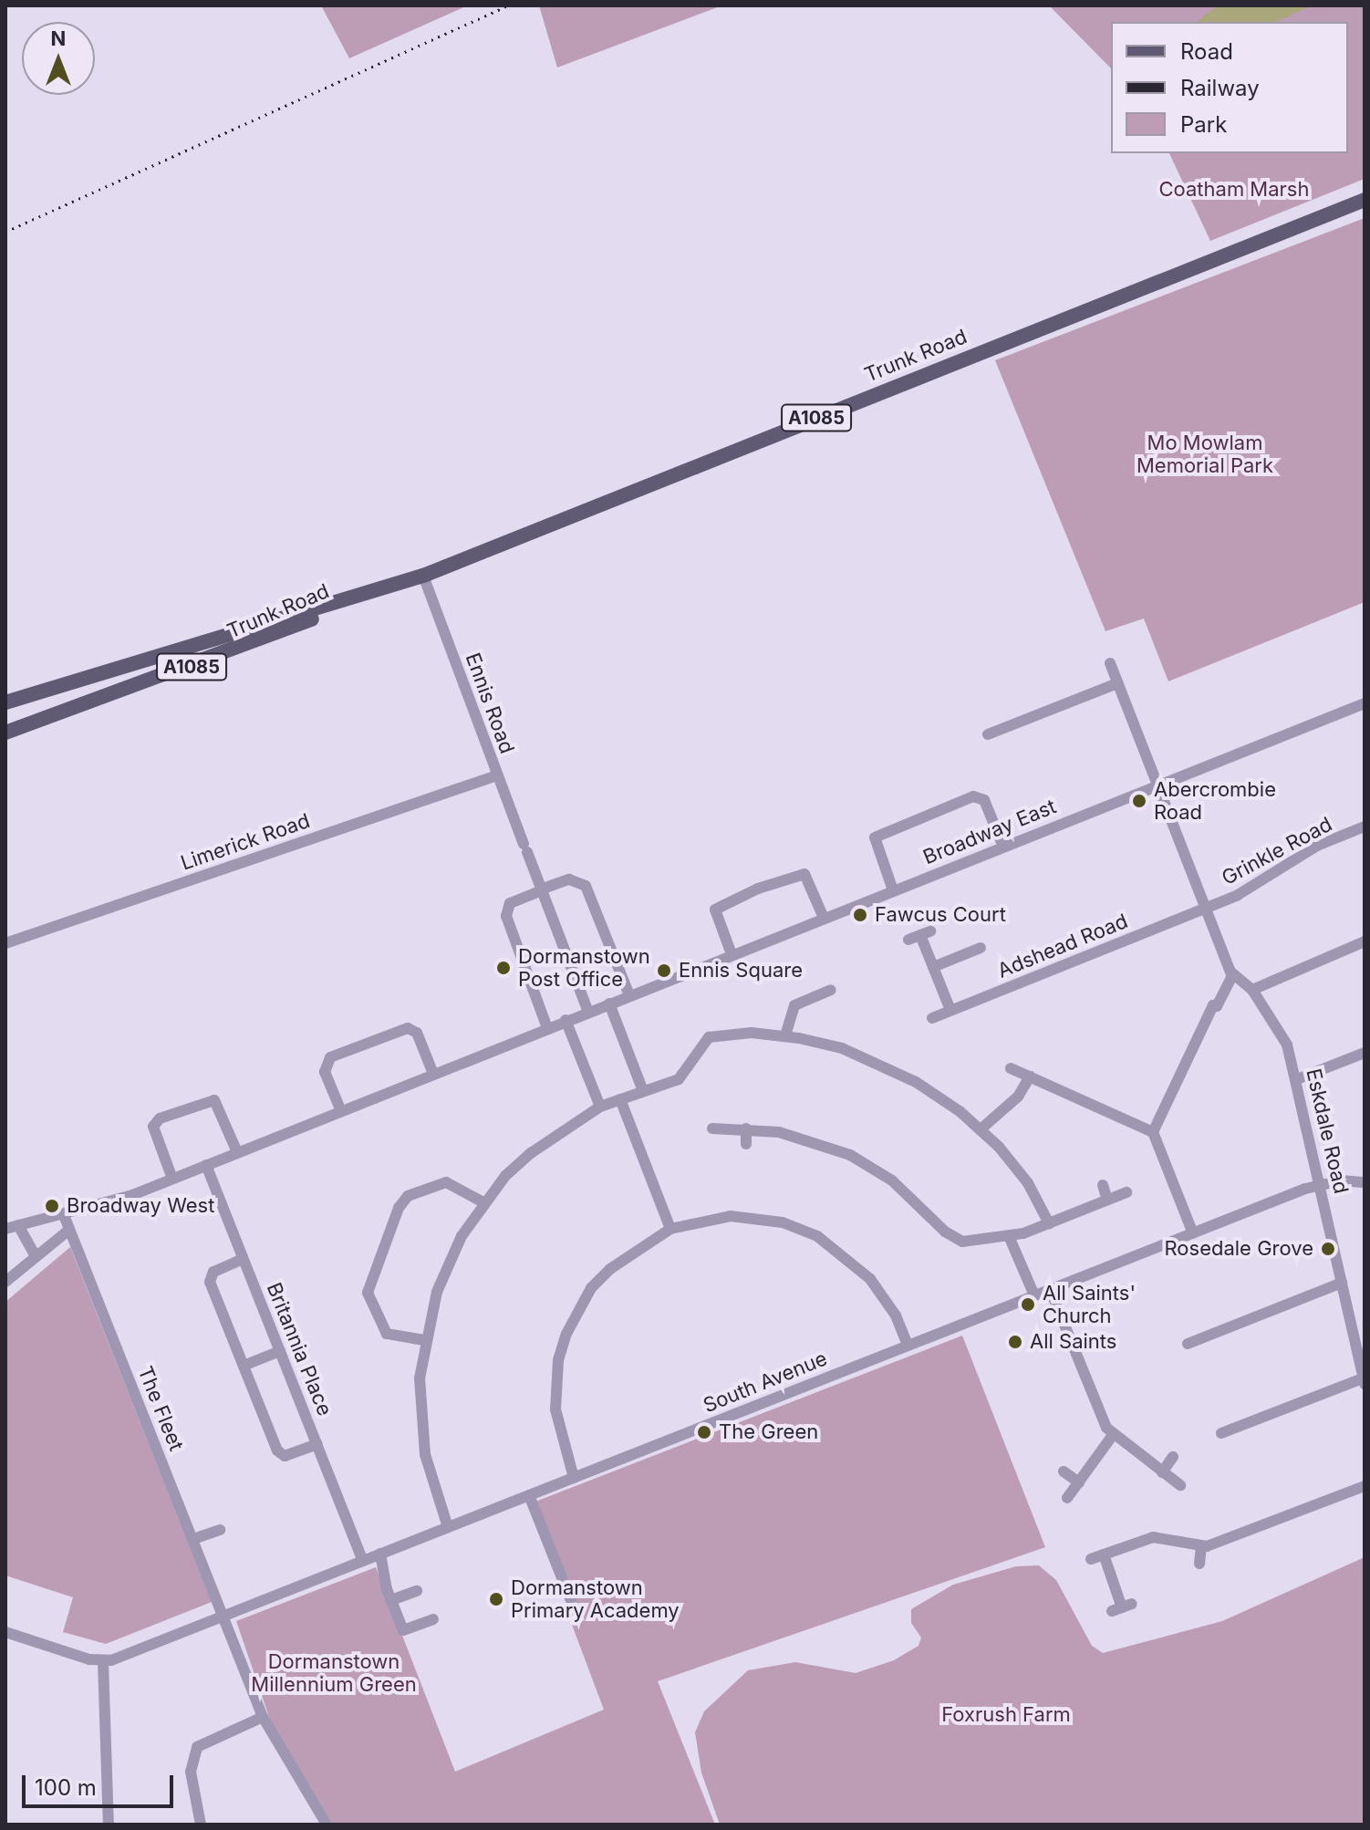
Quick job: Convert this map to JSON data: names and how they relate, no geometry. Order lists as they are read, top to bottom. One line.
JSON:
{"streets":{"main road":["Trunk Road","A1085"],"street":["Ennis Road","Broadway East","Limerick Road","Grinkle Road","Adshead Road","Eskdale Road","Britannia Place","South Avenue","The Fleet"]},"crossings":[["Trunk Road","Ennis Road"],["Ennis Road","Limerick Road"],["Grinkle Road","Adshead Road"],["Eskdale Road","South Avenue"],["Britannia Place","South Avenue"],["South Avenue","The Fleet"]],"parks":["Coatham Marsh","Mo Mowlam Memorial Park","Dormanstown Millennium Green","Foxrush Farm"],"places":["Abercrombie Road","Fawcus Court","Dormanstown Post Office","Ennis Square","Broadway West","Rosedale Grove","All Saints' Church","All Saints","The Green","Dormanstown Primary Academy"],"legend":["Road","Railway","Park"],"scale_bar":"100 m","north":"top"}
